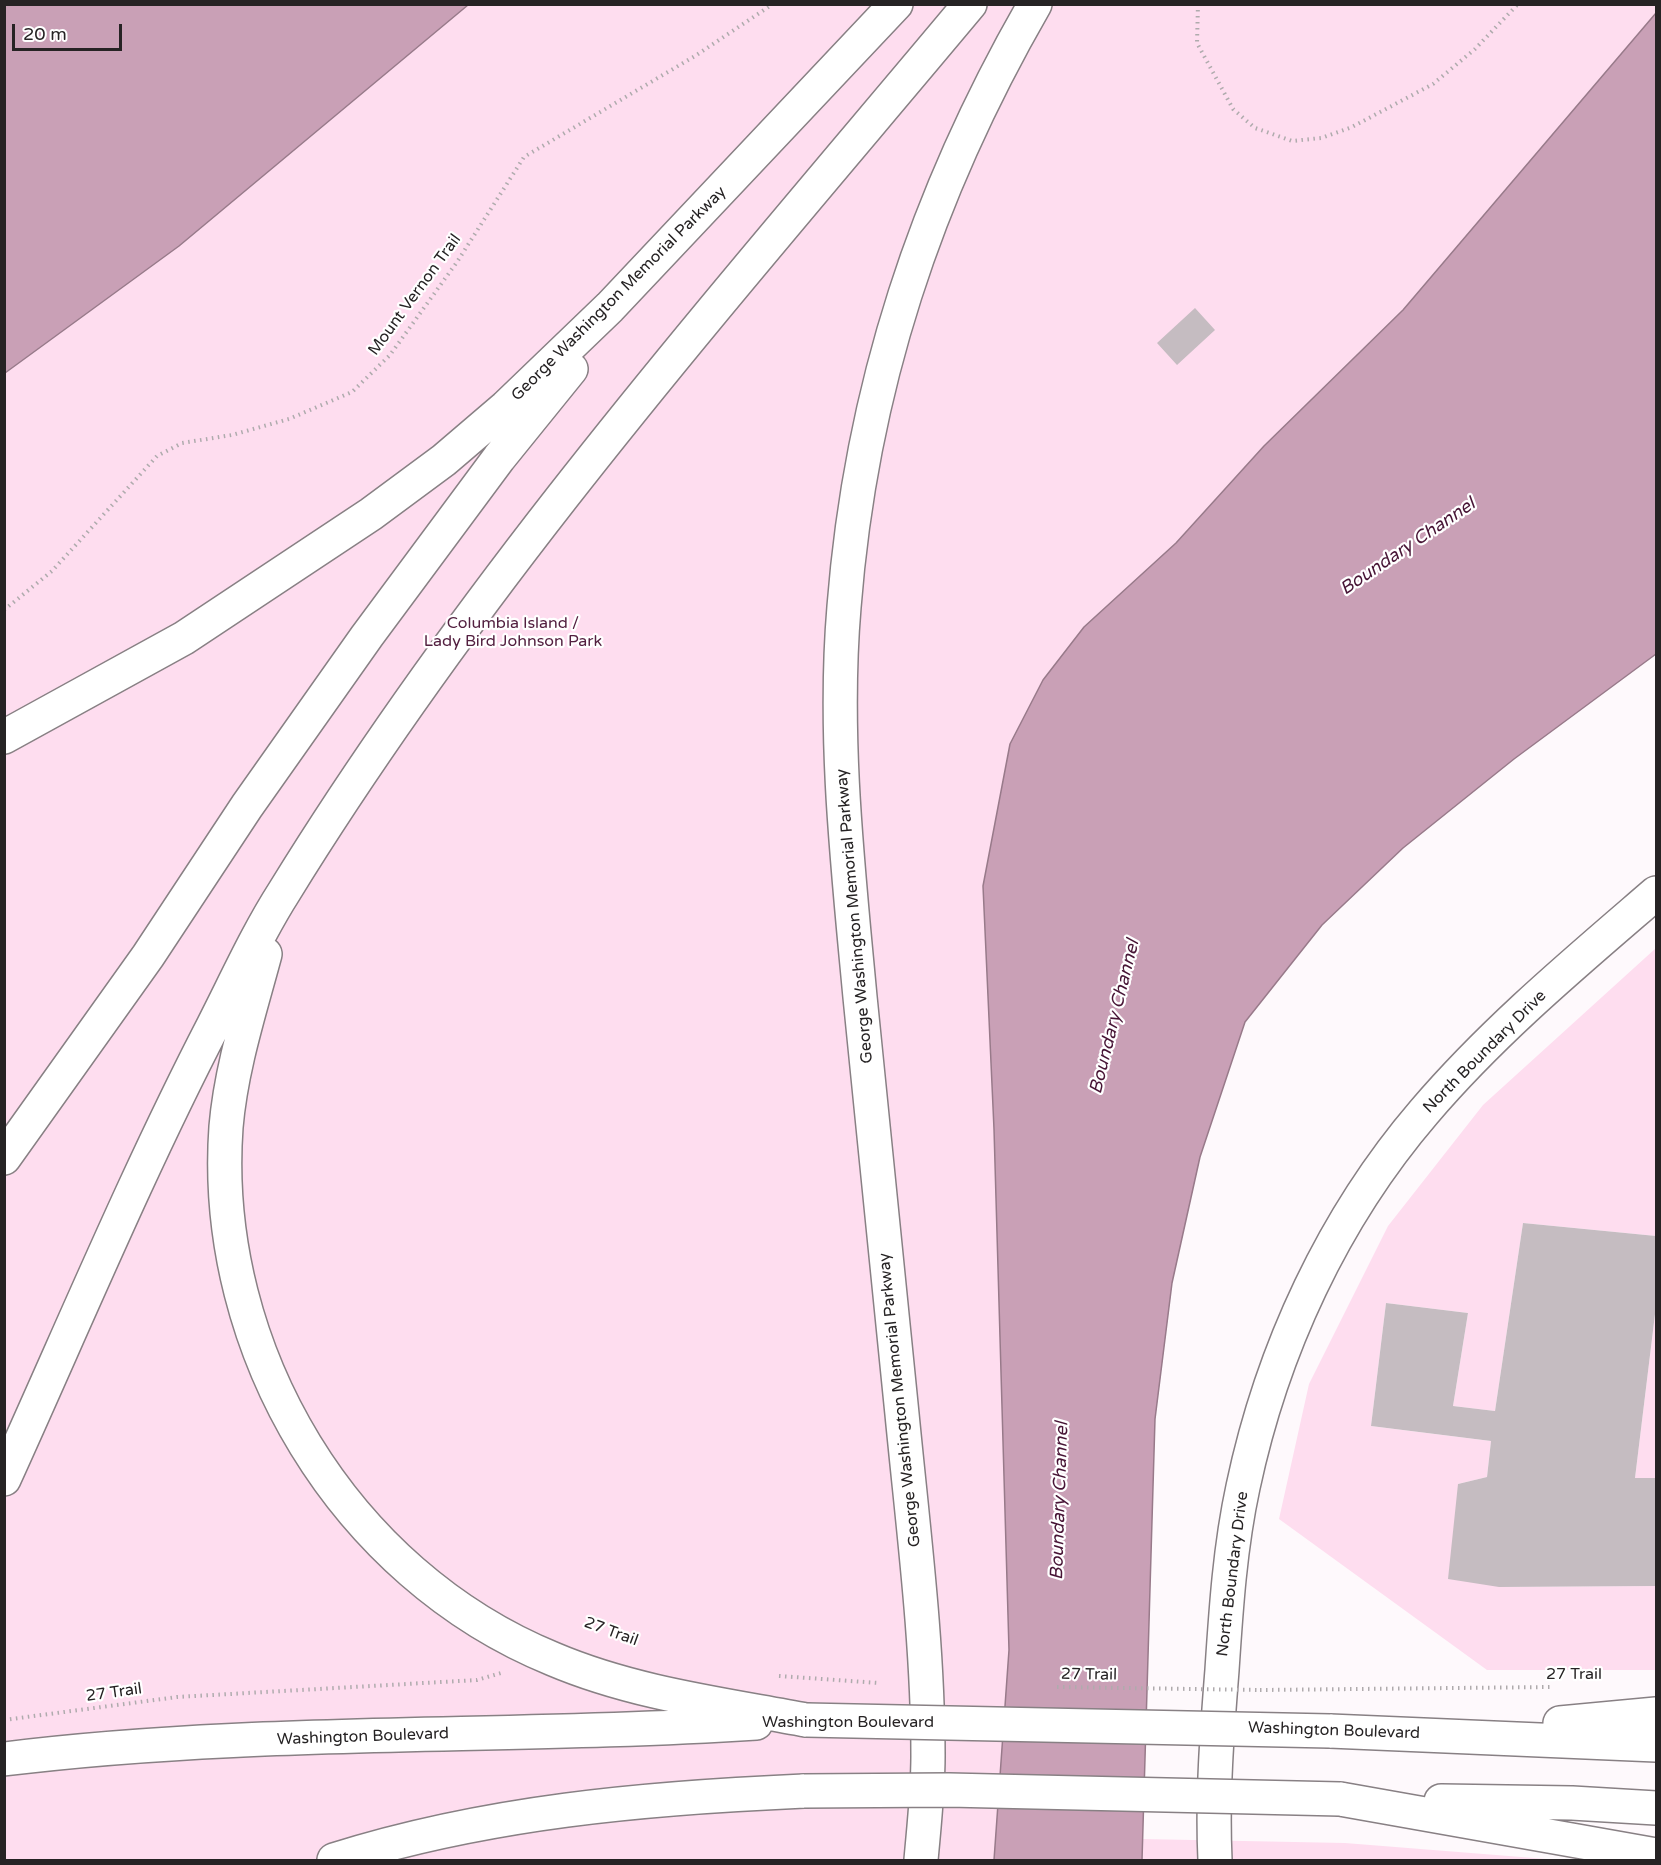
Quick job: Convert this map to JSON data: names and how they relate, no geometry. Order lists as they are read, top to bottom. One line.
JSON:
{"streets":{"main road":["George Washington Memorial Parkway","North Boundary Drive","Washington Boulevard"],"path":["Mount Vernon Trail","27 Trail"]},"water":["Boundary Channel"],"parks":["Columbia Island / Lady Bird Johnson Park"],"scale_bar":"20 m"}
